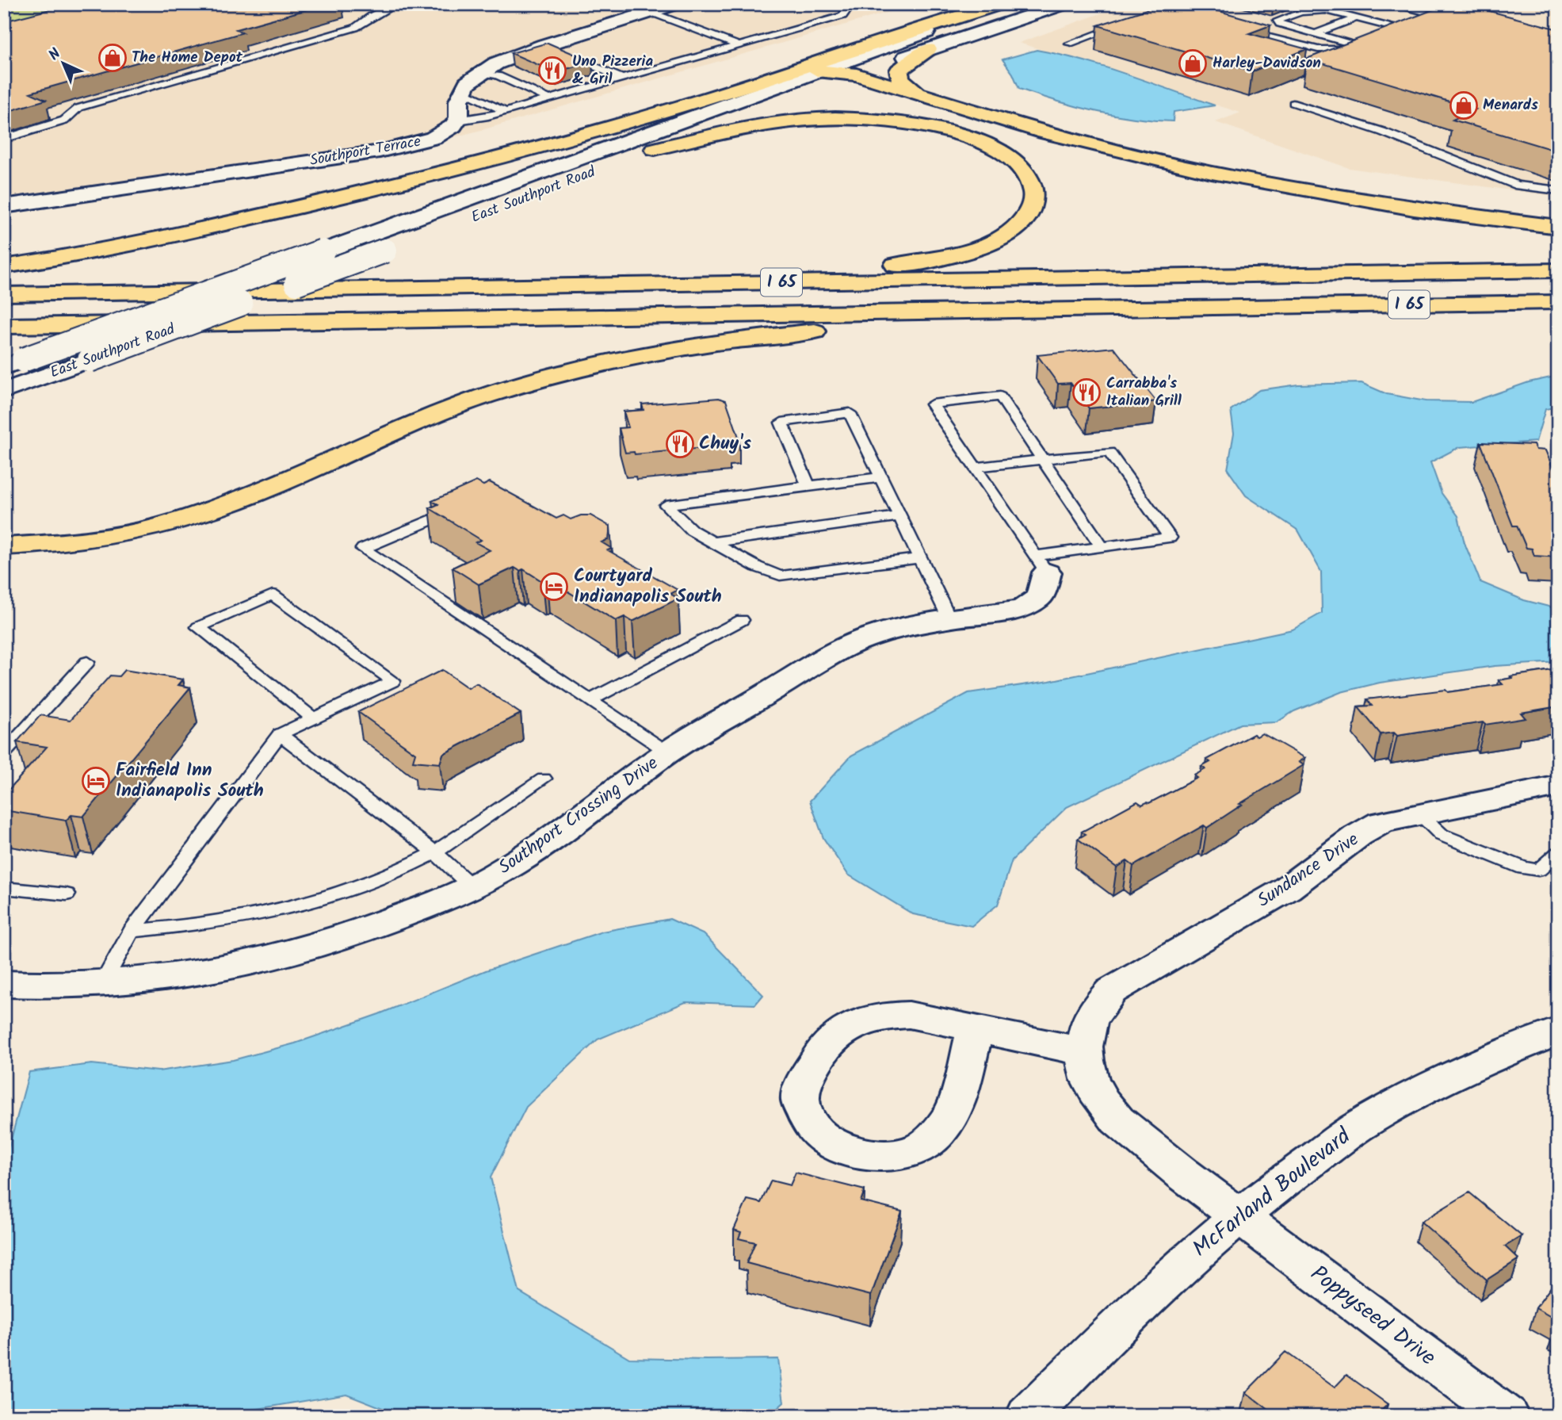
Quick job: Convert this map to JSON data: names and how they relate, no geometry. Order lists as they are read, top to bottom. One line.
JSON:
{"streets":{"highway":["I 65"],"street":["Southport Terrace","East Southport Road","Southport Crossing Drive","Sundance Drive","McFarland Boulevard","Poppyseed Drive"]},"crossings":[["Sundance Drive","McFarland Boulevard"],["Sundance Drive","Poppyseed Drive"],["McFarland Boulevard","Poppyseed Drive"]],"places":{"shop":["The Home Depot","Harley-Davidson","Menards"],"restaurant":["Uno Pizzeria & Gril","Carrabba's Italian Grill","Chuy's"],"hotel":["Courtyard Indianapolis South","Fairfield Inn Indianapolis South"]},"north":"top left"}
